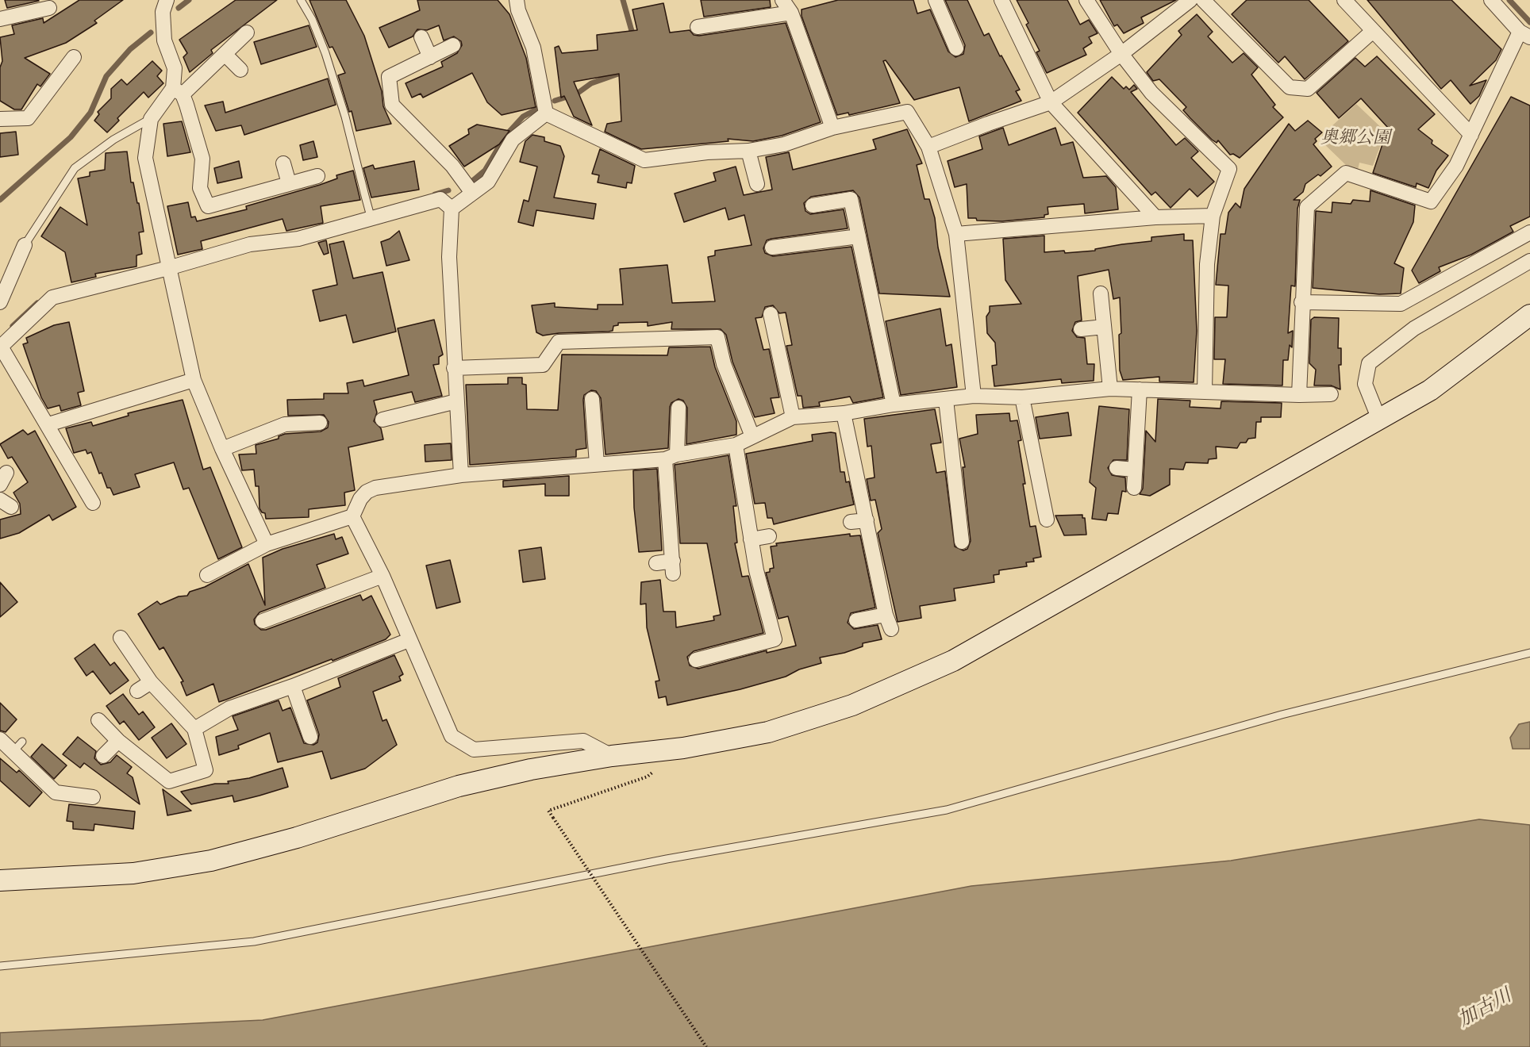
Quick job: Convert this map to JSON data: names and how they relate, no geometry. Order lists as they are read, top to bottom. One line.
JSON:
{"water":["加古川"],"parks":["奥郷公園"]}
